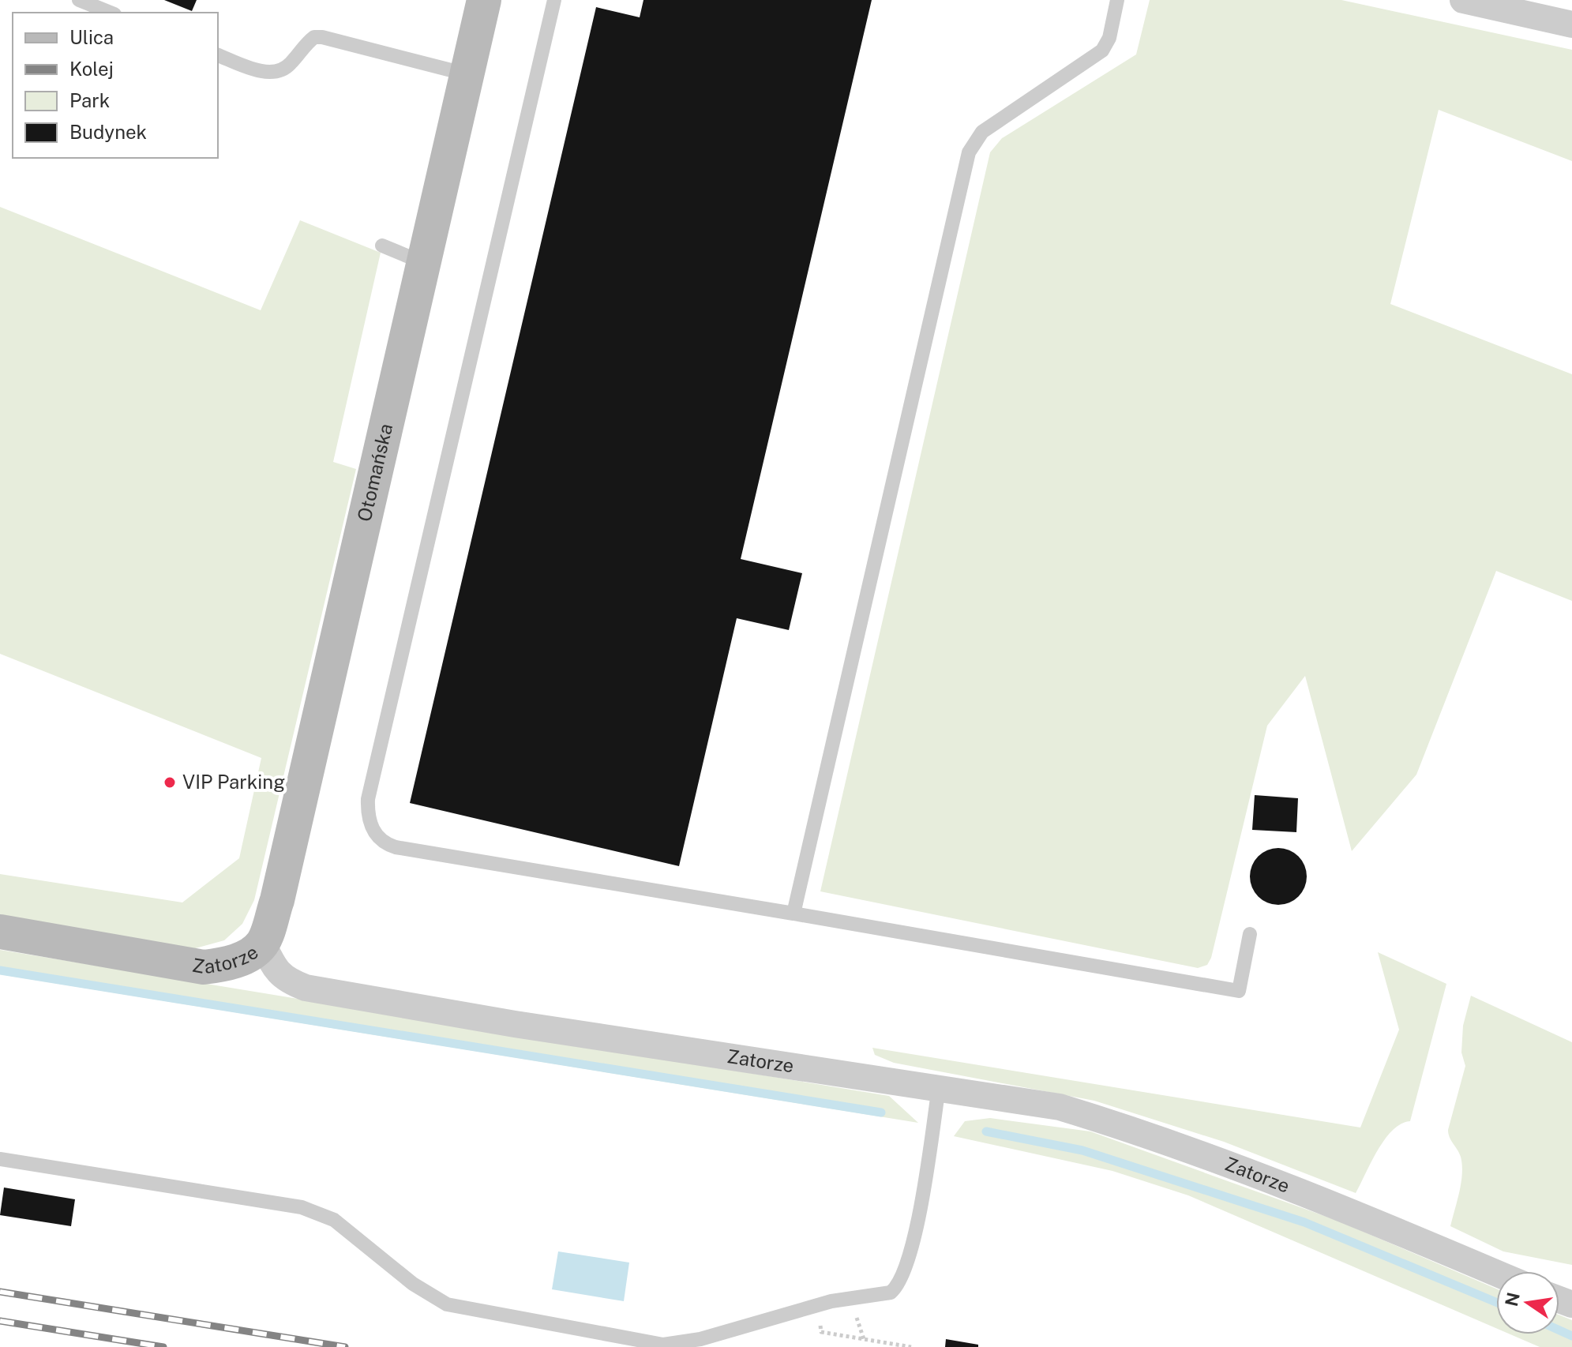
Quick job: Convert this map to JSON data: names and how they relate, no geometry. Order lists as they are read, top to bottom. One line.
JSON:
{"streets":{"street":["Otomańska","Zatorze"]},"crossings":[["Otomańska","Zatorze"]],"places":["VIP Parking"],"legend":["Ulica","Kolej","Park","Budynek"],"north":"left"}
